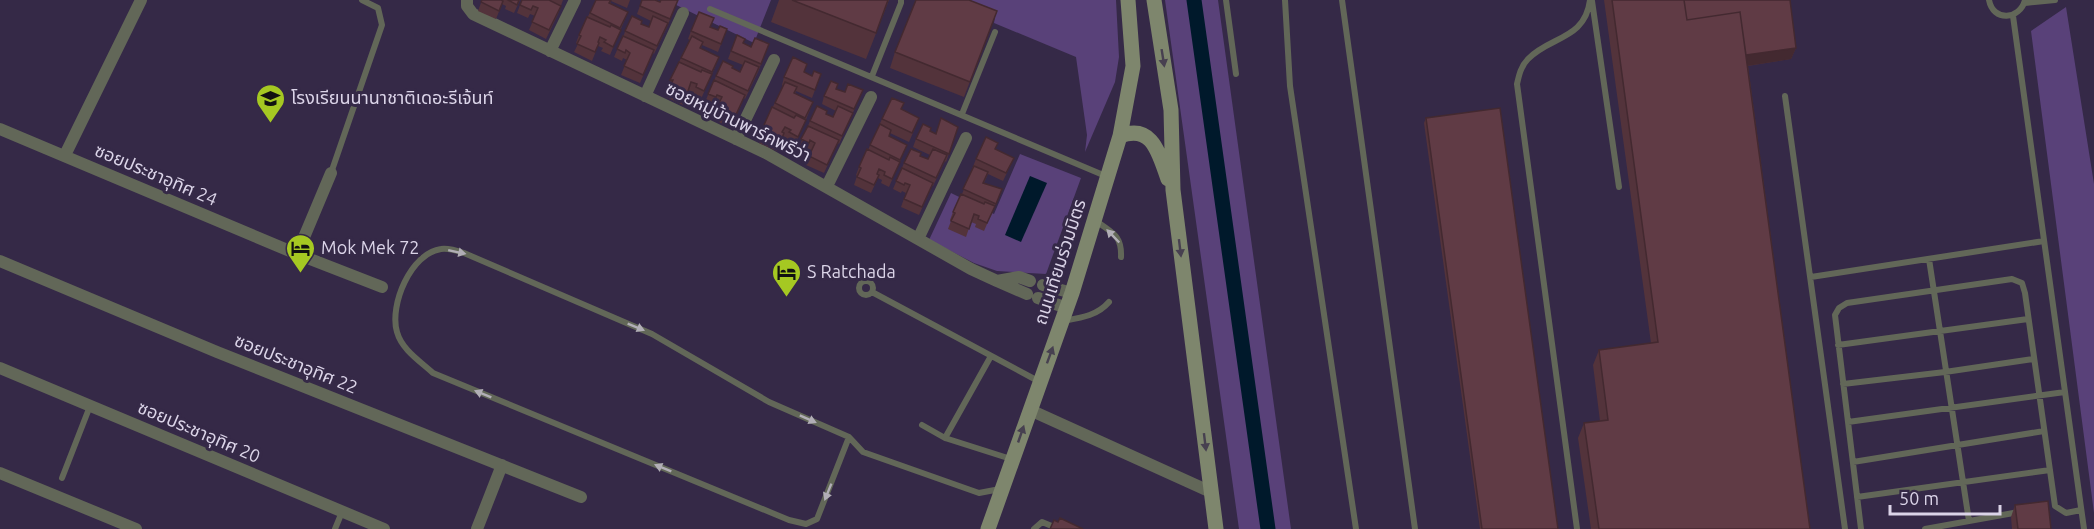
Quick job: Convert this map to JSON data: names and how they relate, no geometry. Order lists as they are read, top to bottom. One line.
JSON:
{"streets":{"street":["ซอยหมู่บ้านพาร์คพรีว่า","ซอยประชาอุทิศ 24","ถนนเทียมร่วมมิตร","ซอยประชาอุทิศ 22","ซอยประชาอุทิศ 20"]},"crossings":[["ซอยหมู่บ้านพาร์คพรีว่า","ถนนเทียมร่วมมิตร"]],"places":{"school or university":["โรงเรียนนานาชาติเดอะรีเจ้นท์"],"hotel":["Mok Mek 72","S Ratchada"]},"scale_bar":"50 m"}
